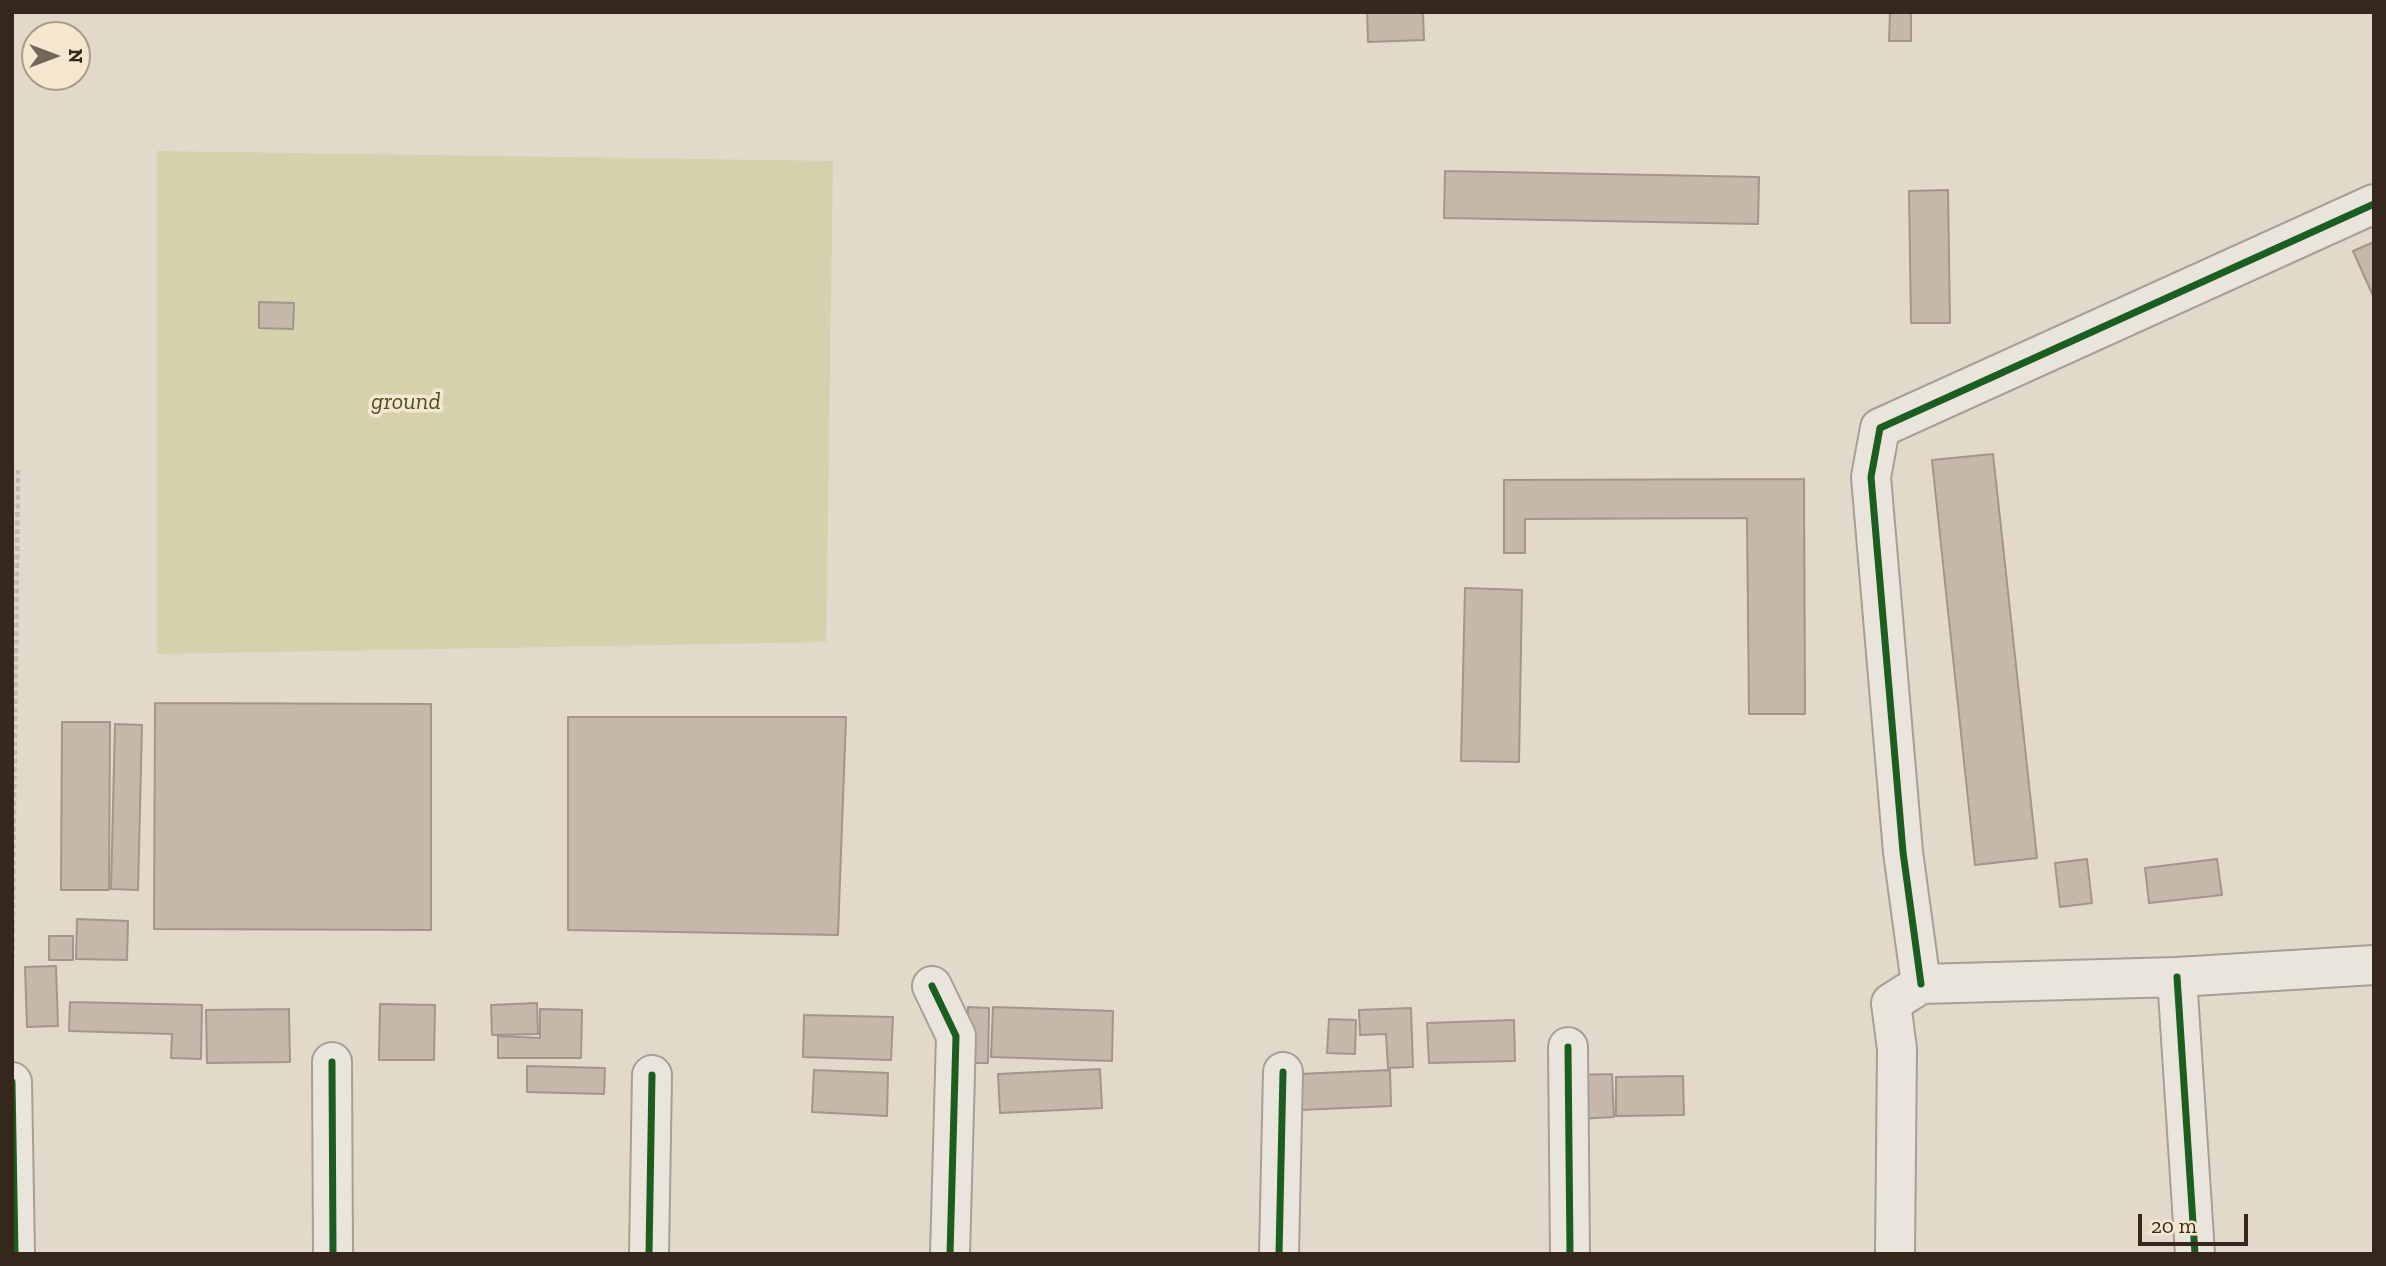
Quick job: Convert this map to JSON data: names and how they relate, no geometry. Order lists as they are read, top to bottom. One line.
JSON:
{"parks":["ground"],"scale_bar":"20 m","north":"right"}
